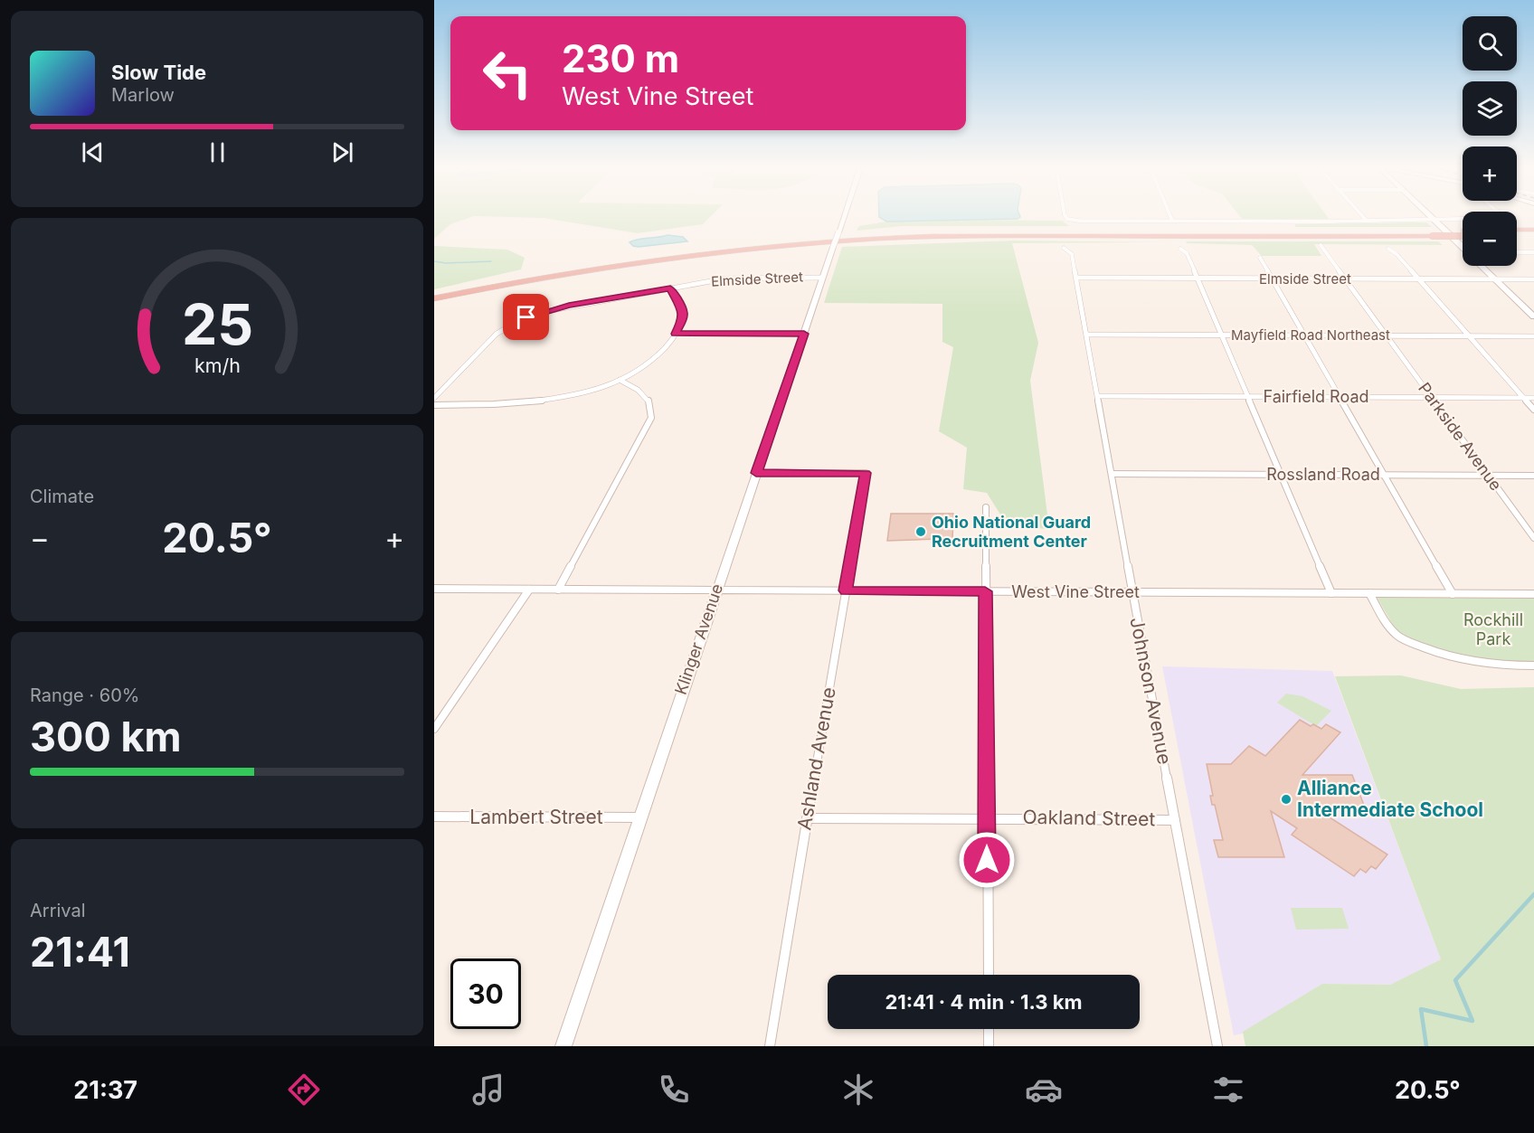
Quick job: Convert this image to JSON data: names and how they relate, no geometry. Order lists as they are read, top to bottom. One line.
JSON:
{"streets":{"street":["Elmside Street","Mayfield Road Northeast","Fairfield Road","Parkside Avenue","Rossland Road","West Vine Street","Klinger Avenue","Johnson Avenue","Ashland Avenue","Lambert Street","Oakland Street"]},"crossings":[["Elmside Street","Parkside Avenue"],["Elmside Street","Klinger Avenue"],["Elmside Street","Johnson Avenue"],["Mayfield Road Northeast","Parkside Avenue"],["Mayfield Road Northeast","Johnson Avenue"],["Fairfield Road","Parkside Avenue"],["Fairfield Road","Johnson Avenue"],["Parkside Avenue","Rossland Road"],["Rossland Road","Johnson Avenue"],["West Vine Street","Klinger Avenue"],["West Vine Street","Johnson Avenue"],["West Vine Street","Ashland Avenue"],["Klinger Avenue","Ashland Avenue"],["Klinger Avenue","Lambert Street"],["Johnson Avenue","Oakland Street"],["Ashland Avenue","Oakland Street"]],"parks":["Rockhill Park"],"places":["Ohio National Guard Recruitment Center","Alliance Intermediate School"],"page":{"map_buttons":["+","−"],"turn":["230 m","West Vine Street"],"song":["Slow Tide","Marlow"],"tile":["Climate",["Range · 60%","300 km"],["Arrival","21:41"]],"heat":["−","20.5°","+"],"limit":"30","trip":"21:41 · 4 min · 1.3 km","tabs":["21:37","20.5°"],"gauge":["25","km/h"]}}
